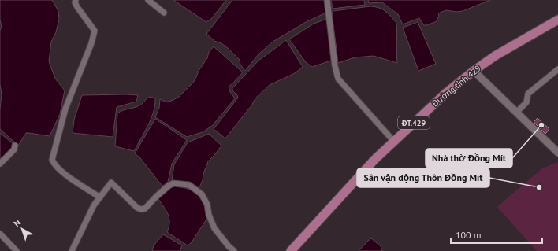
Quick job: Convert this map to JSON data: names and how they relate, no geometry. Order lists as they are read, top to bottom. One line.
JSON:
{"streets":{"main road":["Đường tỉnh 429","ĐT.429"]},"places":["Nhà thờ Đồng Mít","Sân vận động Thôn Đồng Mít"],"scale_bar":"100 m","north":"top left"}
